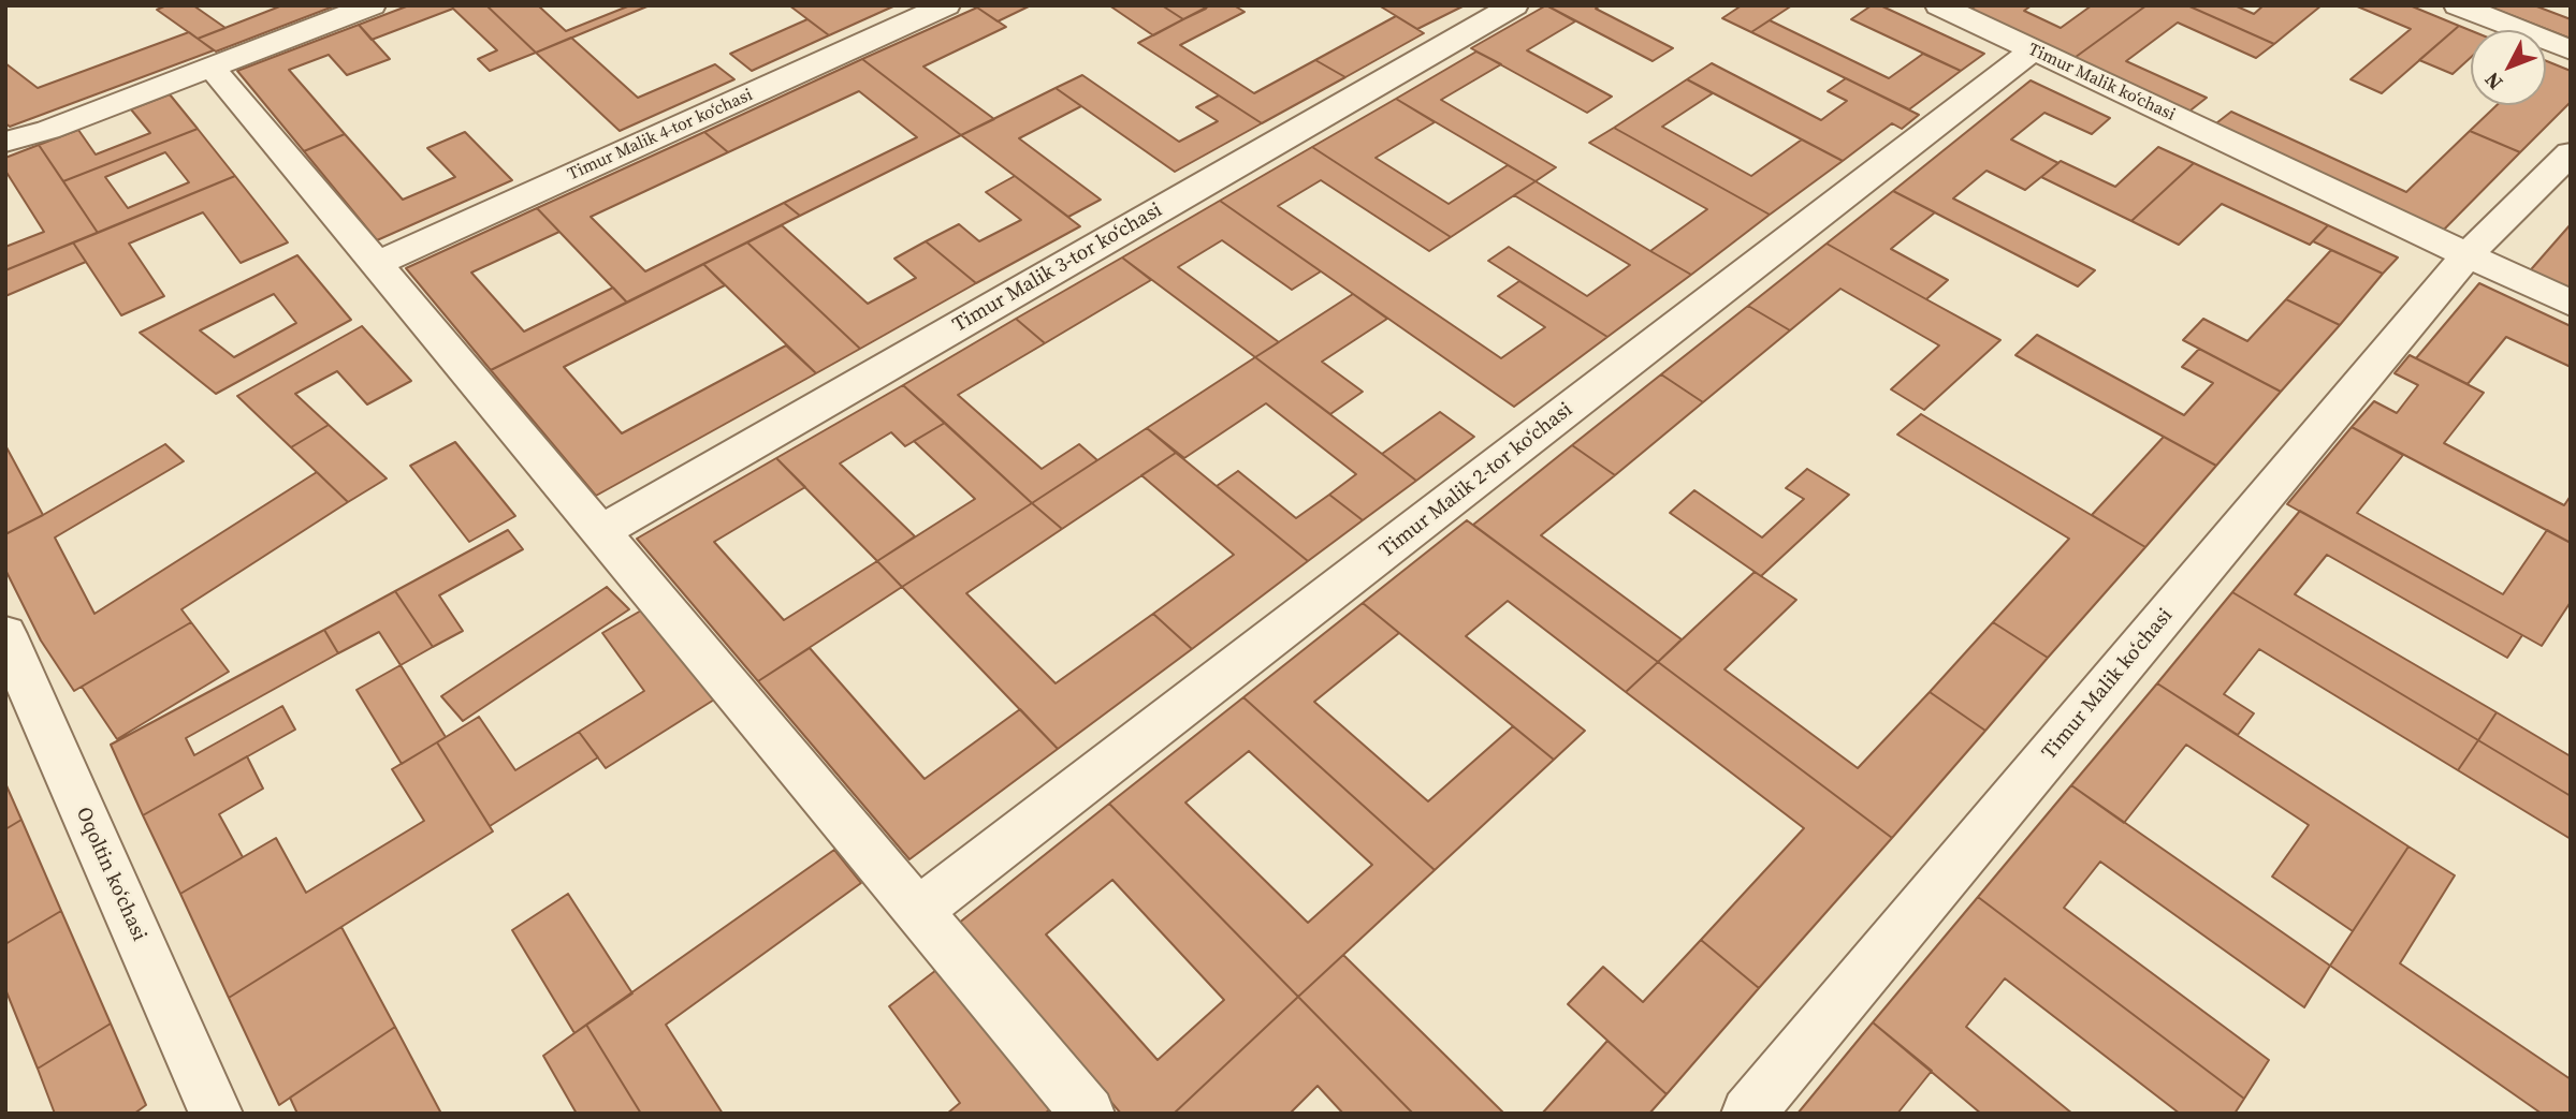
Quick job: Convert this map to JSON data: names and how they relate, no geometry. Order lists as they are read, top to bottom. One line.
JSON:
{"streets":{"street":["Timur Malik koʻchasi","Timur Malik 4-tor koʻchasi","Timur Malik 3-tor koʻchasi","Timur Malik 2-tor koʻchasi","Oqoltin koʻchasi"]},"crossings":[["Timur Malik koʻchasi","Timur Malik 2-tor koʻchasi"]],"north":"bottom left"}
